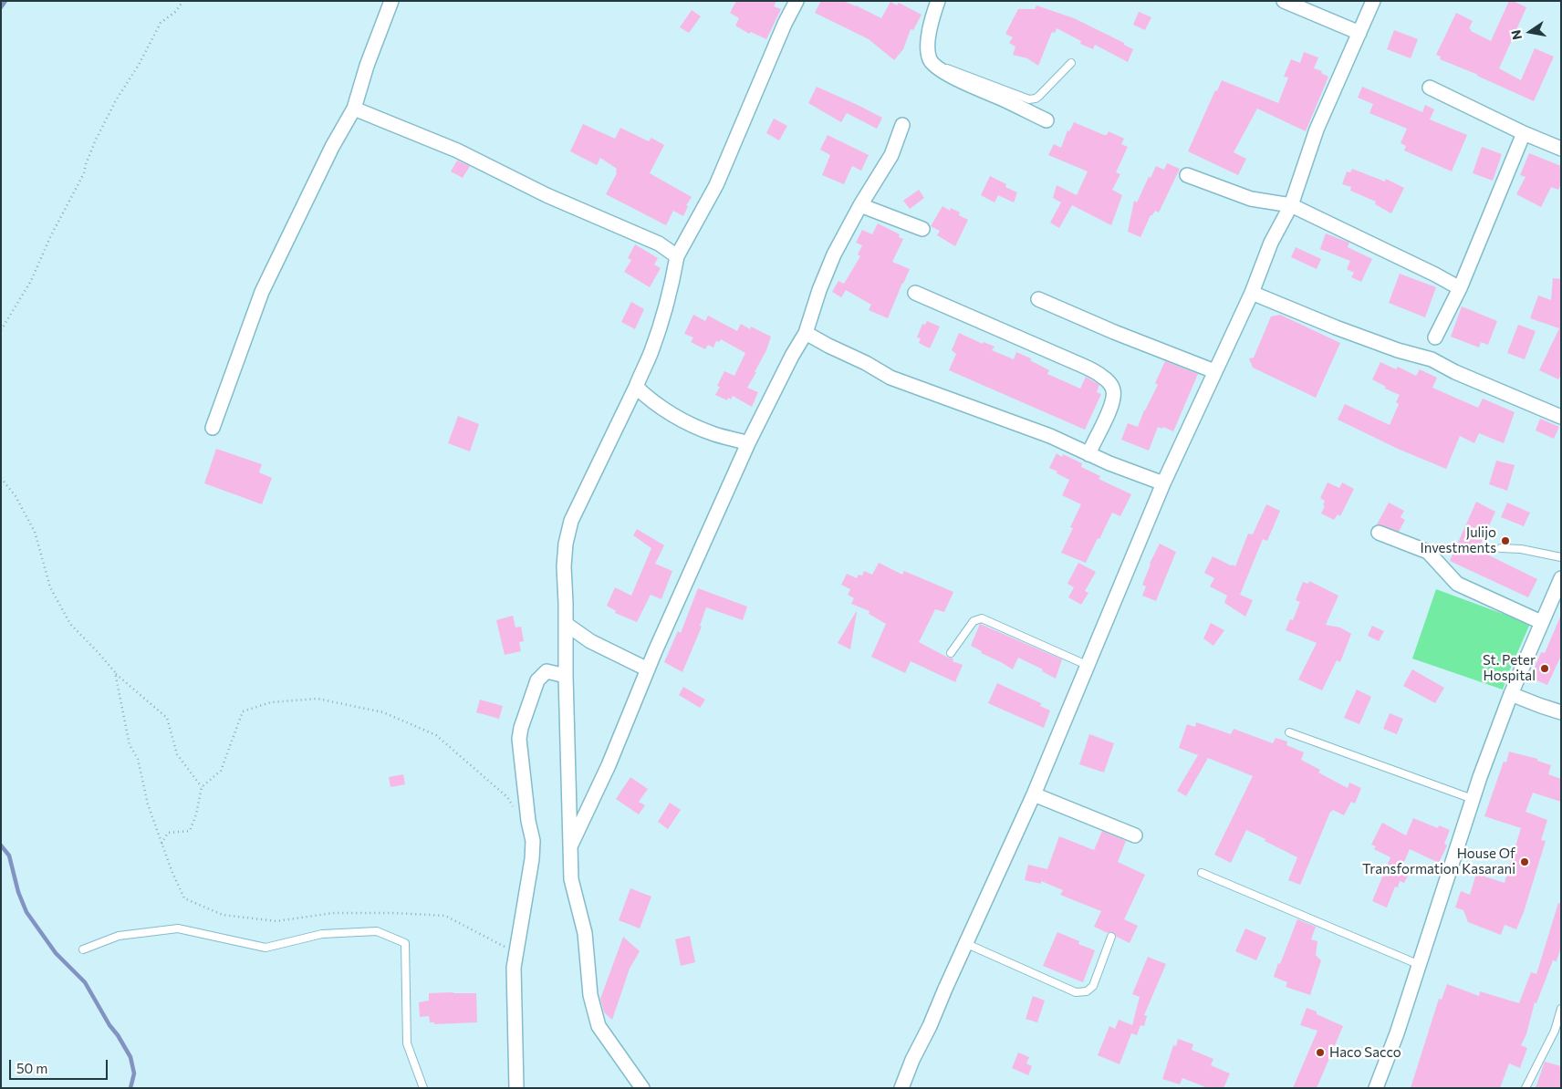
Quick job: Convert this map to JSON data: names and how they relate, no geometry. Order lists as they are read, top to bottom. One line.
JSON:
{"places":["Julijo Investments","St. Peter Hospital","House Of Transformation Kasarani","Haco Sacco"],"scale_bar":"50 m","north":"left"}
